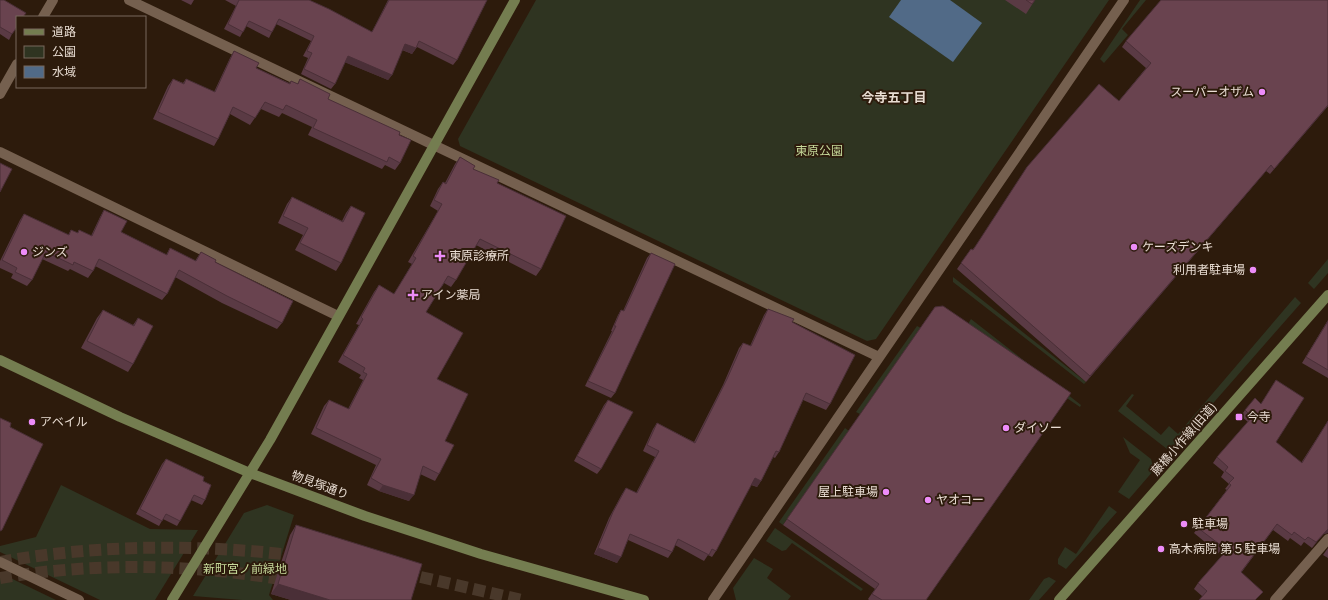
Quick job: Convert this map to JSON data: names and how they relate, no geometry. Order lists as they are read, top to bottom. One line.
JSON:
{"streets":{"street":["藤橋小作線(旧道)","物見塚通り"]},"districts":["今寺五丁目"],"parks":["東原公園","新町宮ノ前緑地"],"places":{"other":["スーパーオザム","ケーズデンキ","ジンズ","利用者駐車場","アベイル","ダイソー","屋上駐車場","ヤオコー","駐車場","高木病院 第５駐車場"],"health":["東原診療所","アイン薬局"],"transit":["今寺"]},"legend":["道路","公園","水域"]}
